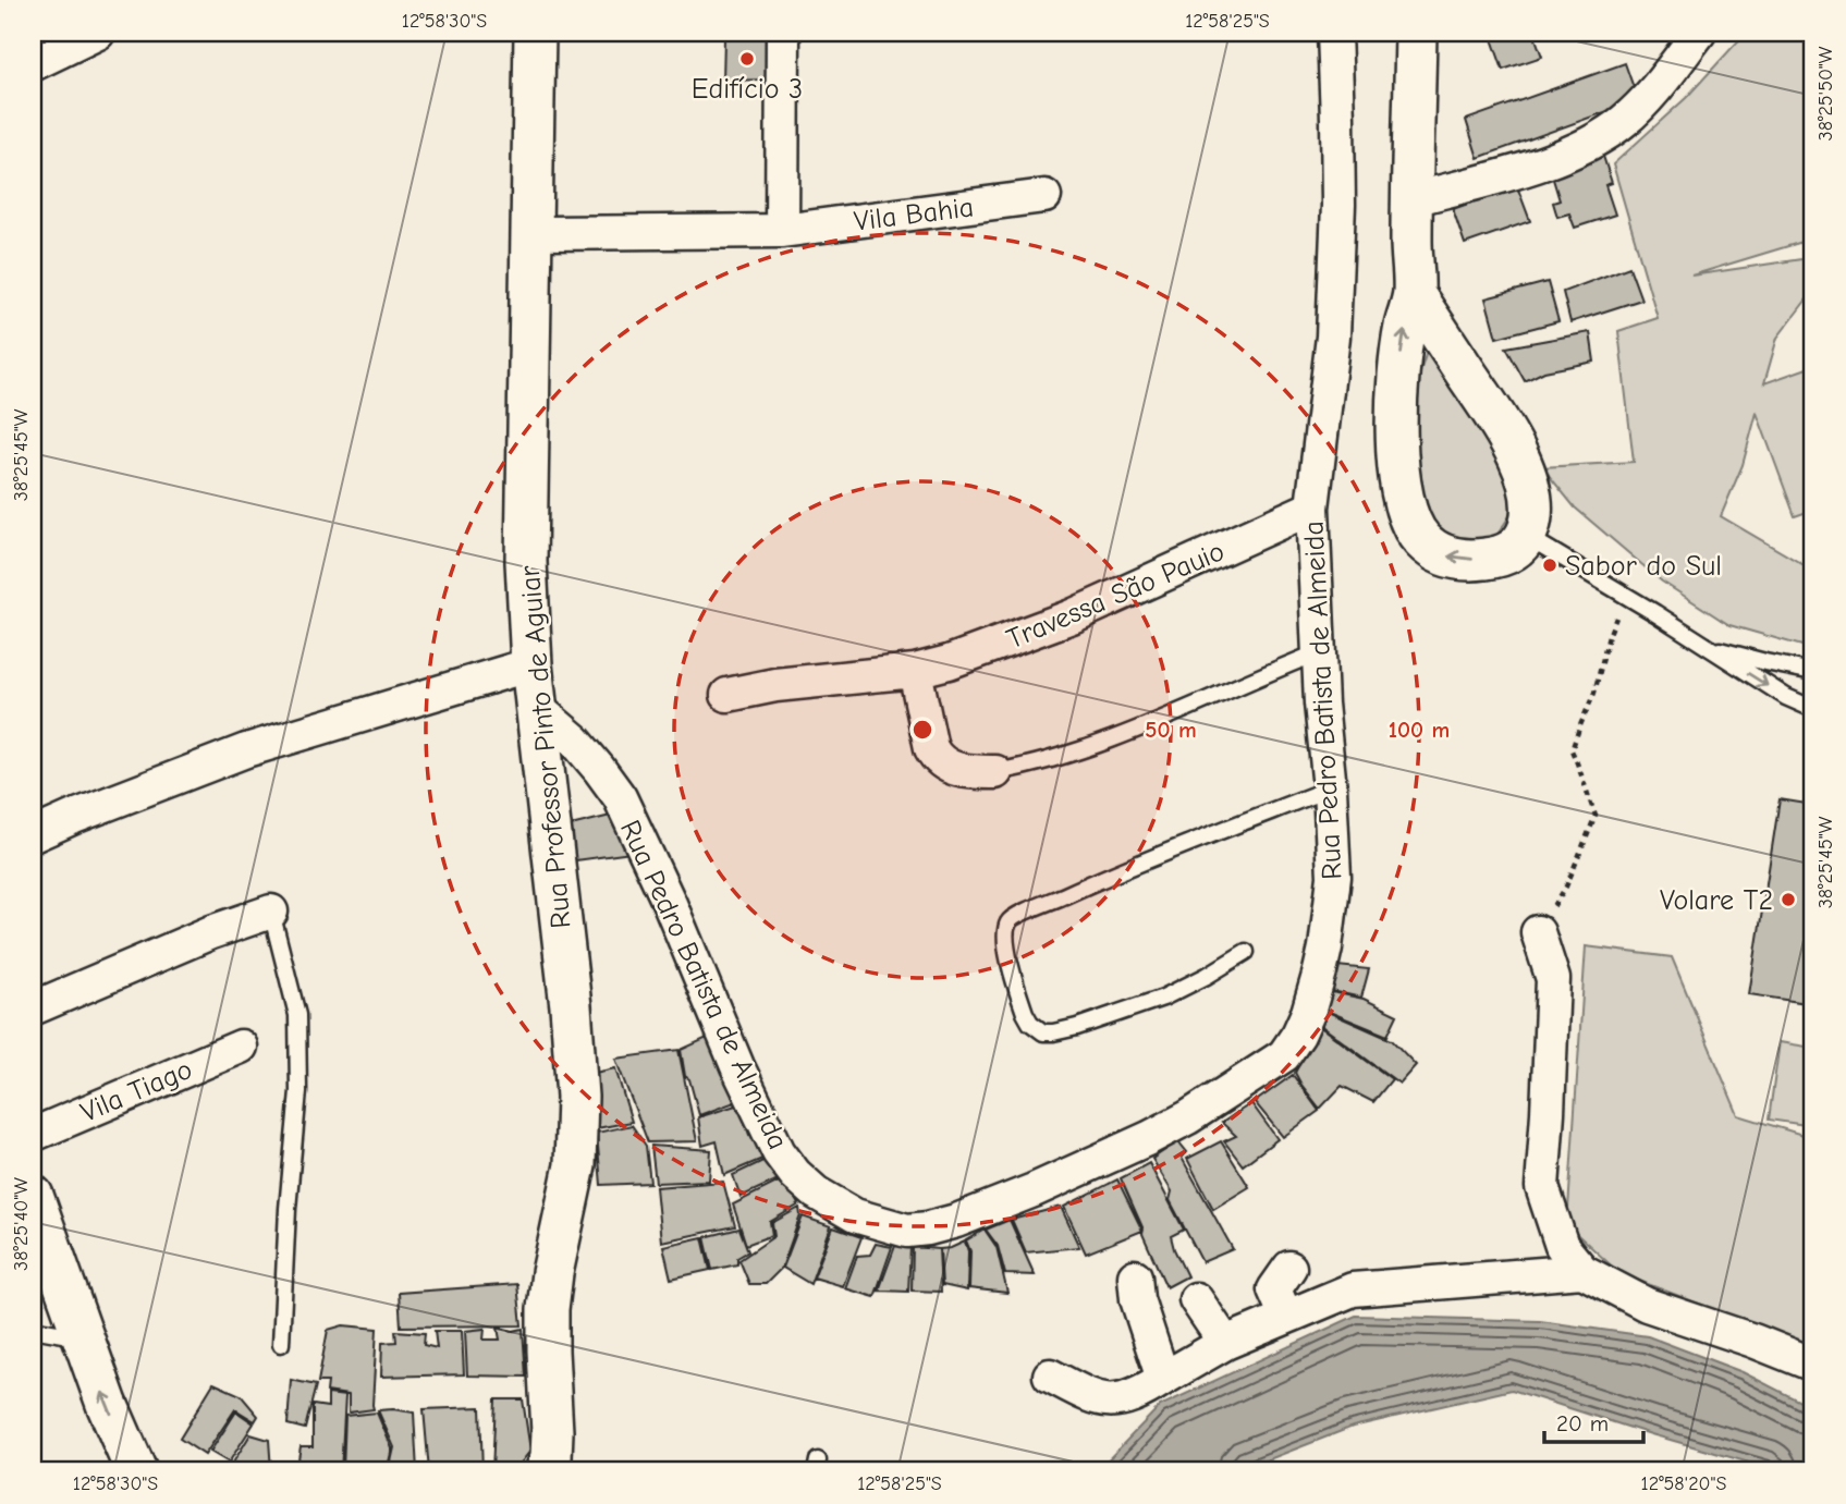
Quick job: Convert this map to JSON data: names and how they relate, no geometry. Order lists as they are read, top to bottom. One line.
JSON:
{"streets":{"street":["Vila Bahia","Travessa São Pauio","Rua Pedro Batista de Almeida","Rua Professor Pinto de Aguiar","Vila Tiago"]},"crossings":[["Vila Bahia","Rua Professor Pinto de Aguiar"],["Travessa São Pauio","Rua Pedro Batista de Almeida"],["Rua Pedro Batista de Almeida","Rua Professor Pinto de Aguiar"]],"places":["Edifício 3","Sabor do Sul","Volare T2"],"scale_bar":"20 m","coordinates":["12°58'30\"S","12°58'25\"S","38°25'50\"W","38°25'45\"W","38°25'40\"W","12°58'20\"S"],"rings":["50 m","100 m"]}
